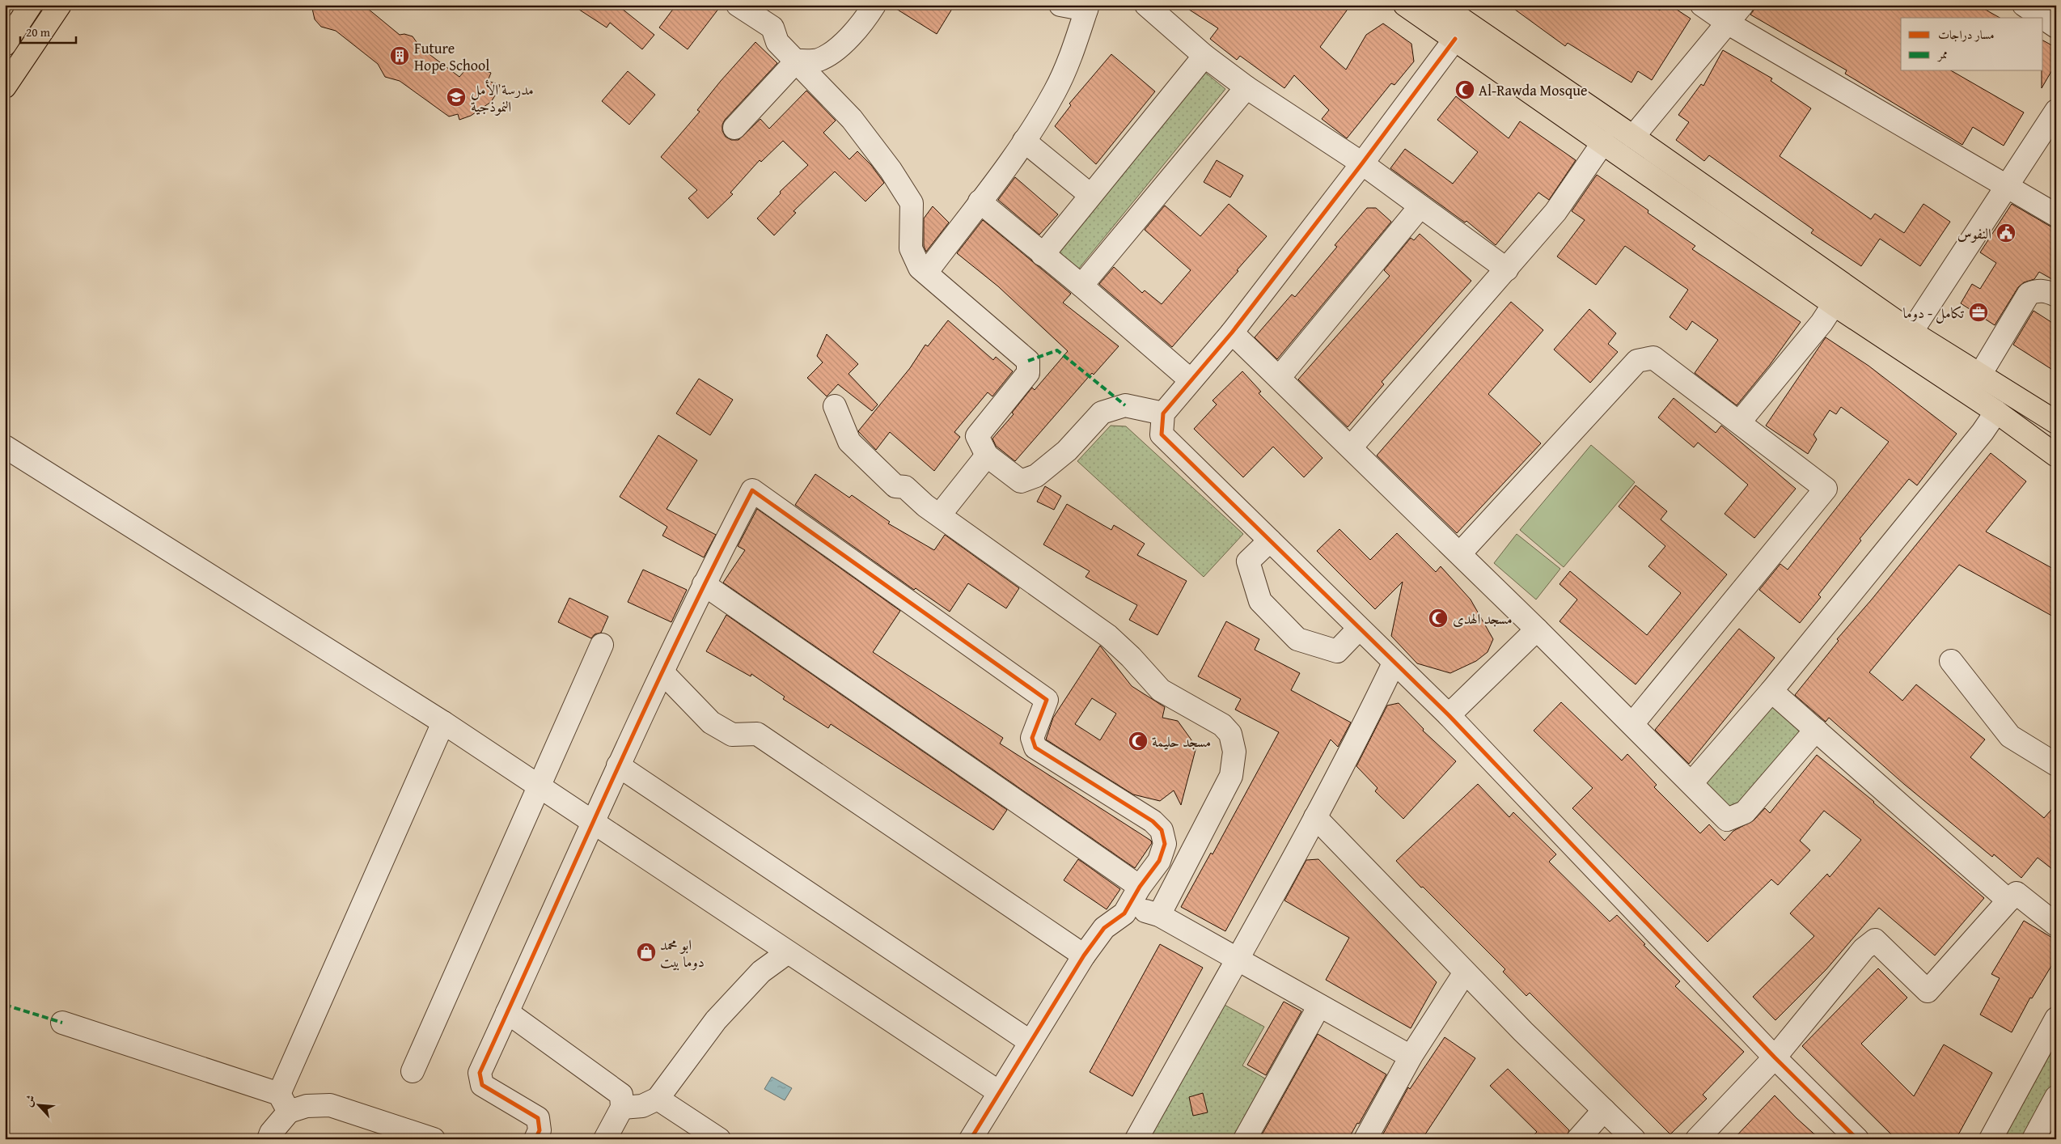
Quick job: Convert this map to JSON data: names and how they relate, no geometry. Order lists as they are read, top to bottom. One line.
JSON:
{"places":{"building":["Future Hope School"],"mosque":["Al-Rawda Mosque","مسجد الهدى","مسجد حليمة"],"school or university":["مدرسة الأمل النموذجية"],"public building":["النفوس"],"office":["تكامل - دوما"],"shop":["ابو محمد دوما بيت"]},"legend":["مسار دراجات","ممر"],"scale_bar":"20 m","north":"top left"}
